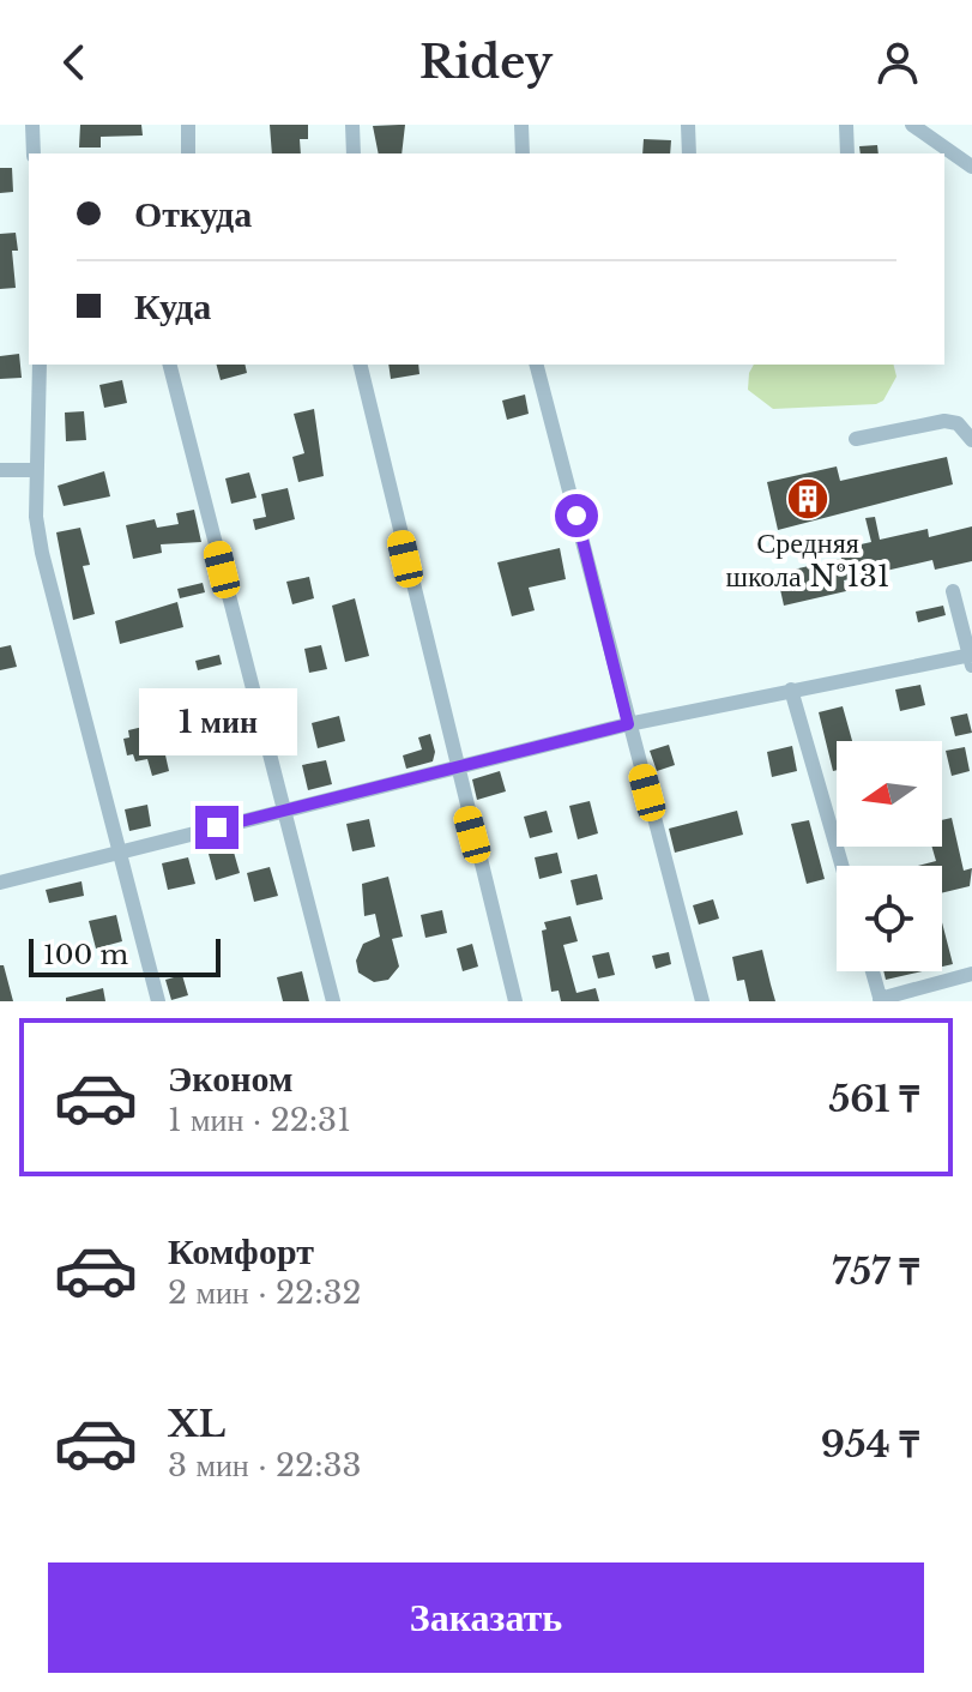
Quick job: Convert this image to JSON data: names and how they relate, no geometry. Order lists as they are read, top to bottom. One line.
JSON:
{"places":{"building":["Средняя школа №131"]},"scale_bar":"100 m","north":"left","page":{"header":"Ridey","banner":["Откуда","Куда"],"bubble":"1 мин","scale":"100 m","list":[{"name":"Эконом","note":"1 мин · 22:31","value":"561 ₸"},{"name":"Комфорт","note":"2 мин · 22:32","value":"757 ₸"},{"name":"XL","note":"3 мин · 22:33","value":"954 ₸"}],"buttons":"Заказать"}}
